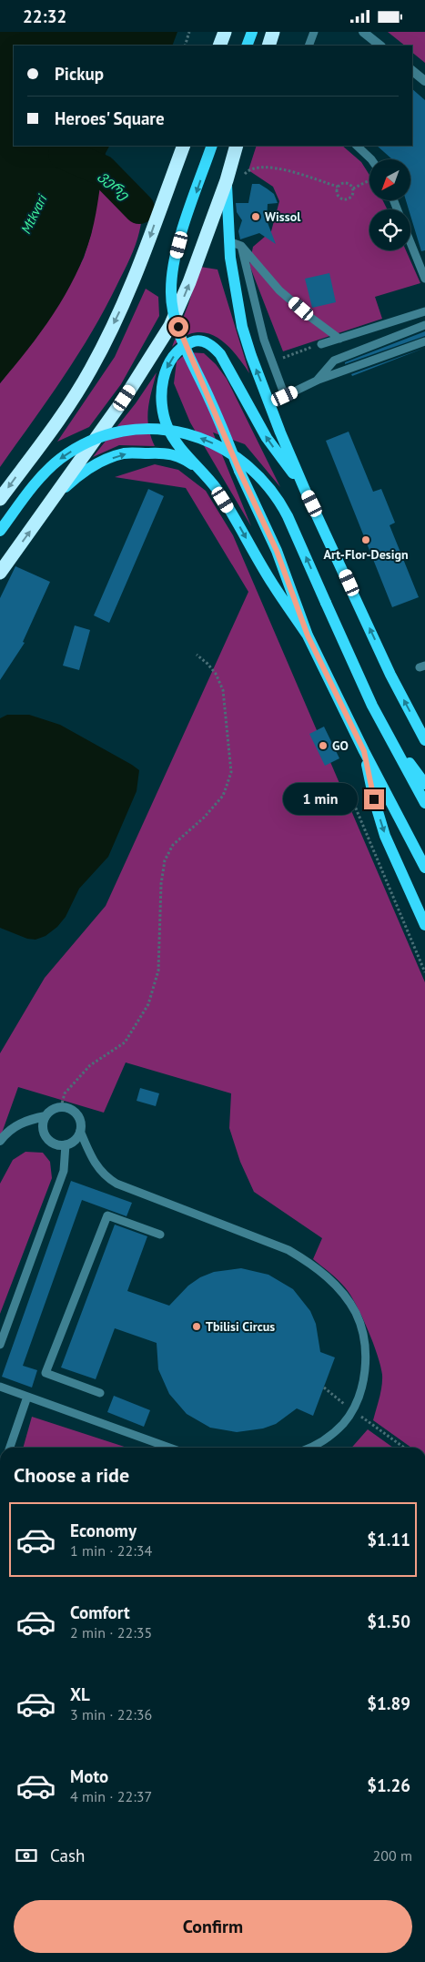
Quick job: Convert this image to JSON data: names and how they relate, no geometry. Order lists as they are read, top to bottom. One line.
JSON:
{"water":["ვერე","Mtkvari"],"places":["Wissol","Art-Flor-Design","GO","Tbilisi Circus"],"north":"bottom left","page":{"status":"22:32","banner":["Pickup","Heroes' Square"],"bubble":"1 min","heading":"Choose a ride","list":[{"name":"Economy","note":"1 min · 22:34","value":"$1.11"},{"name":"Comfort","note":"2 min · 22:35","value":"$1.50"},{"name":"XL","note":"3 min · 22:36","value":"$1.89"},{"name":"Moto","note":"4 min · 22:37","value":"$1.26"}],"pay":["Cash","200 m"],"buttons":"Confirm"}}
